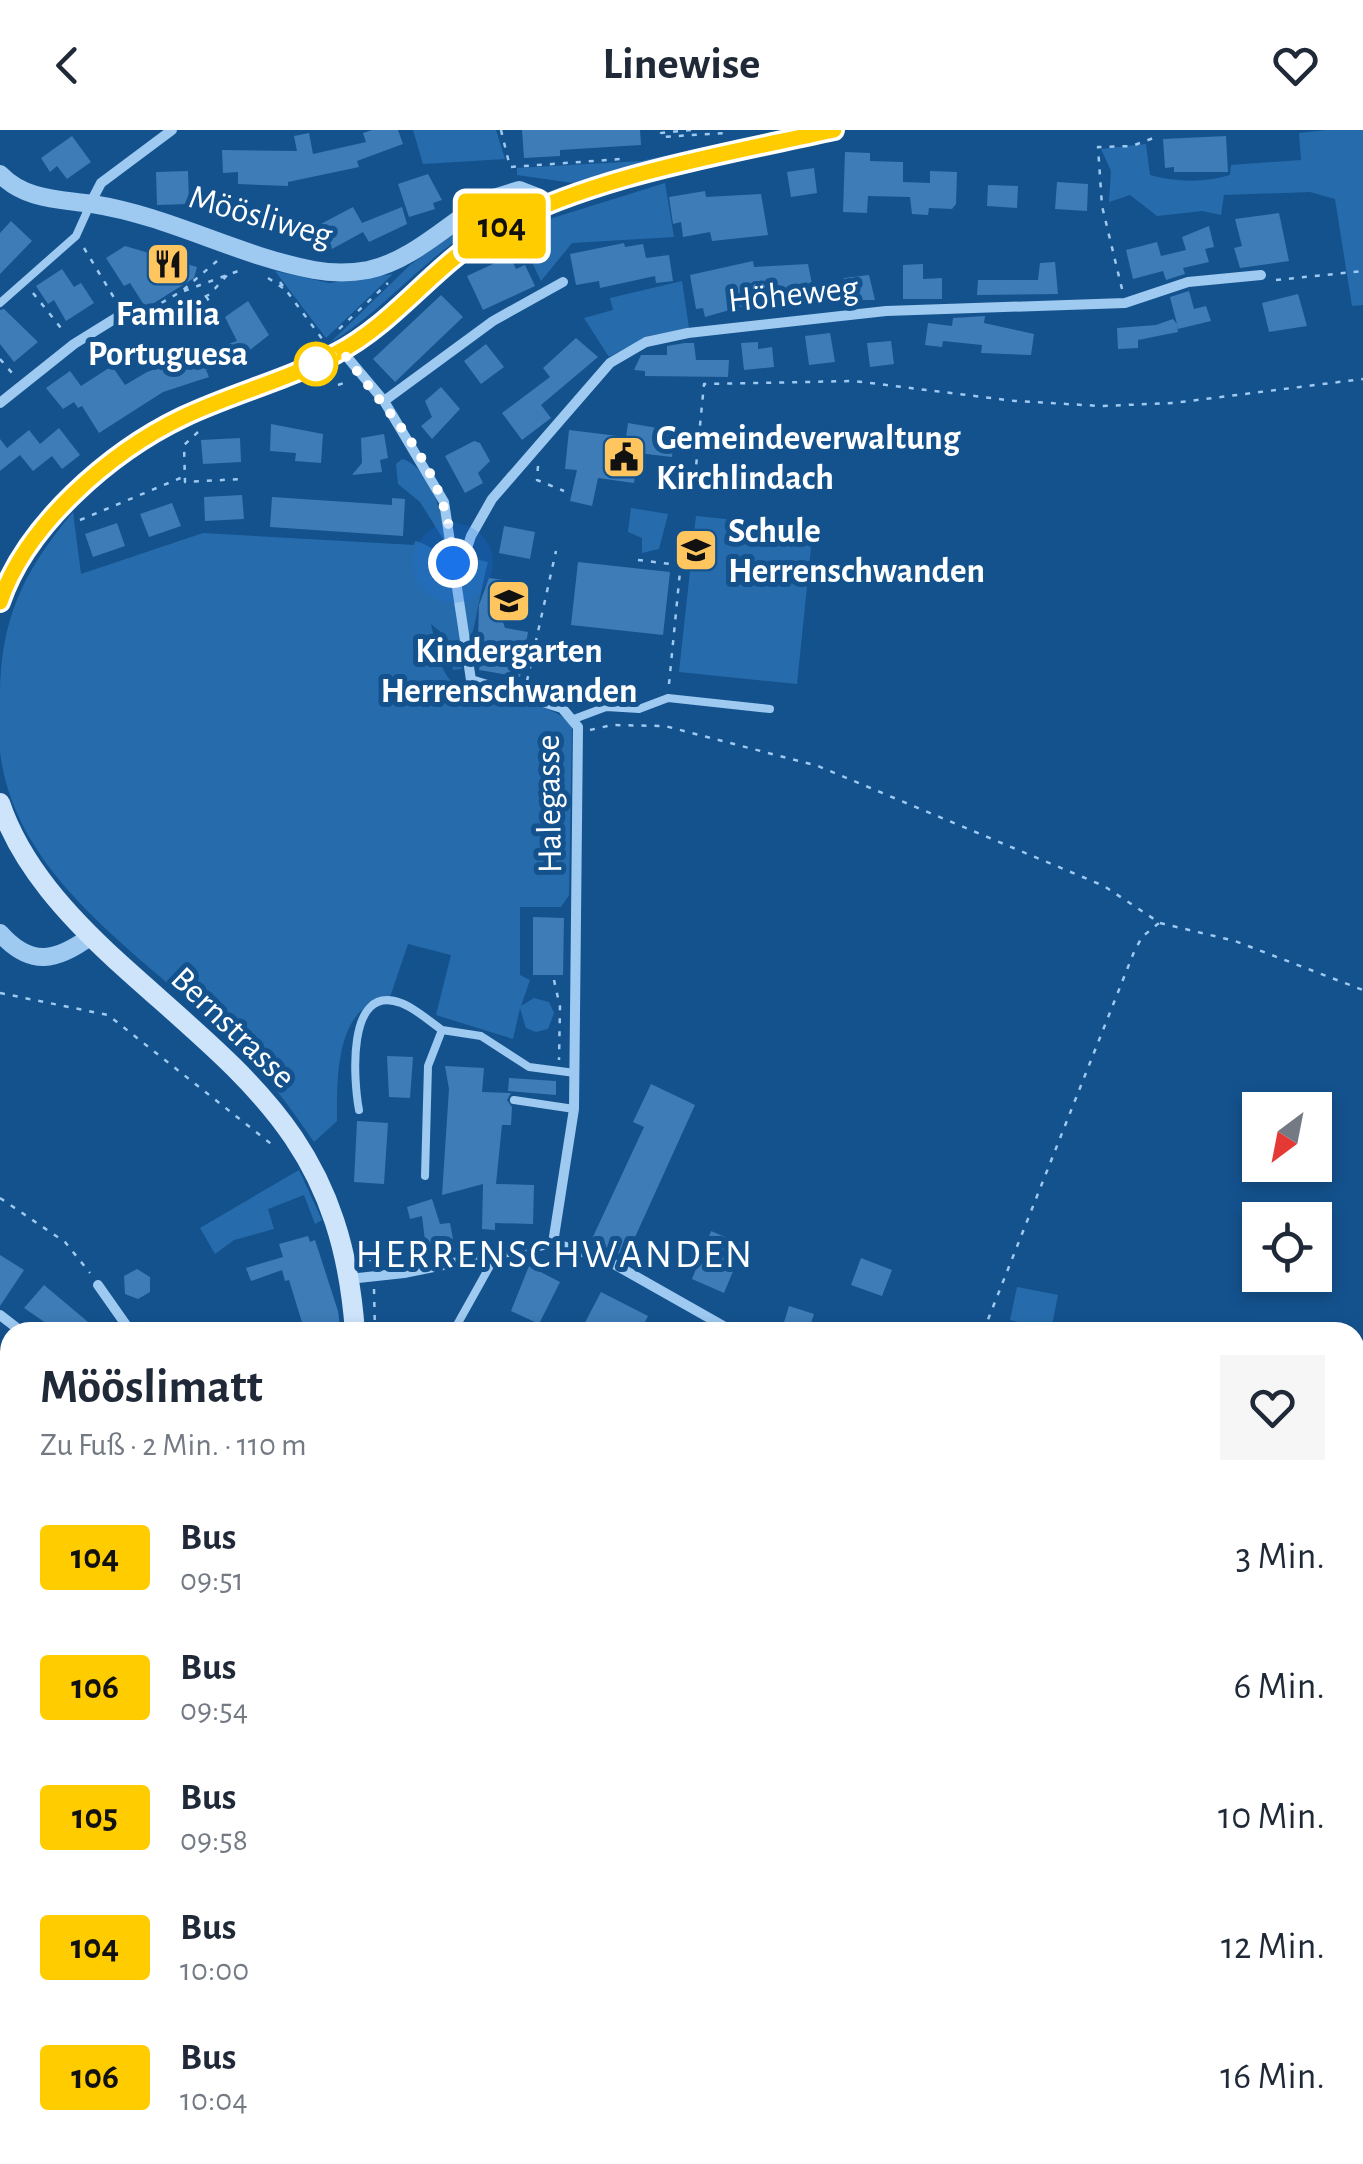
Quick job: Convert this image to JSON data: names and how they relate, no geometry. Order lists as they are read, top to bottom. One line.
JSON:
{"streets":{"main road":["Bernstrasse"],"street":["Möösliweg","Höheweg","Halegasse"]},"crossings":[["Höheweg","Halegasse"]],"districts":["HERRENSCHWANDEN"],"places":{"restaurant":["Familia Portuguesa"],"public building":["Gemeindeverwaltung Kirchlindach"],"school or university":["Schule Herrenschwanden","Kindergarten Herrenschwanden"]},"lines":["bus line 104"],"north":"bottom left","page":{"header":"Linewise","on_map":"104","heading":["Mööslimatt","Zu Fuß · 2 Min. · 110 m"],"list":[{"mark":"104","name":"Bus","note":"09:51","value":"3 Min."},{"mark":"106","name":"Bus","note":"09:54","value":"6 Min."},{"mark":"105","name":"Bus","note":"09:58","value":"10 Min."},{"mark":"104","name":"Bus","note":"10:00","value":"12 Min."},{"mark":"106","name":"Bus","note":"10:04","value":"16 Min."}]}}
